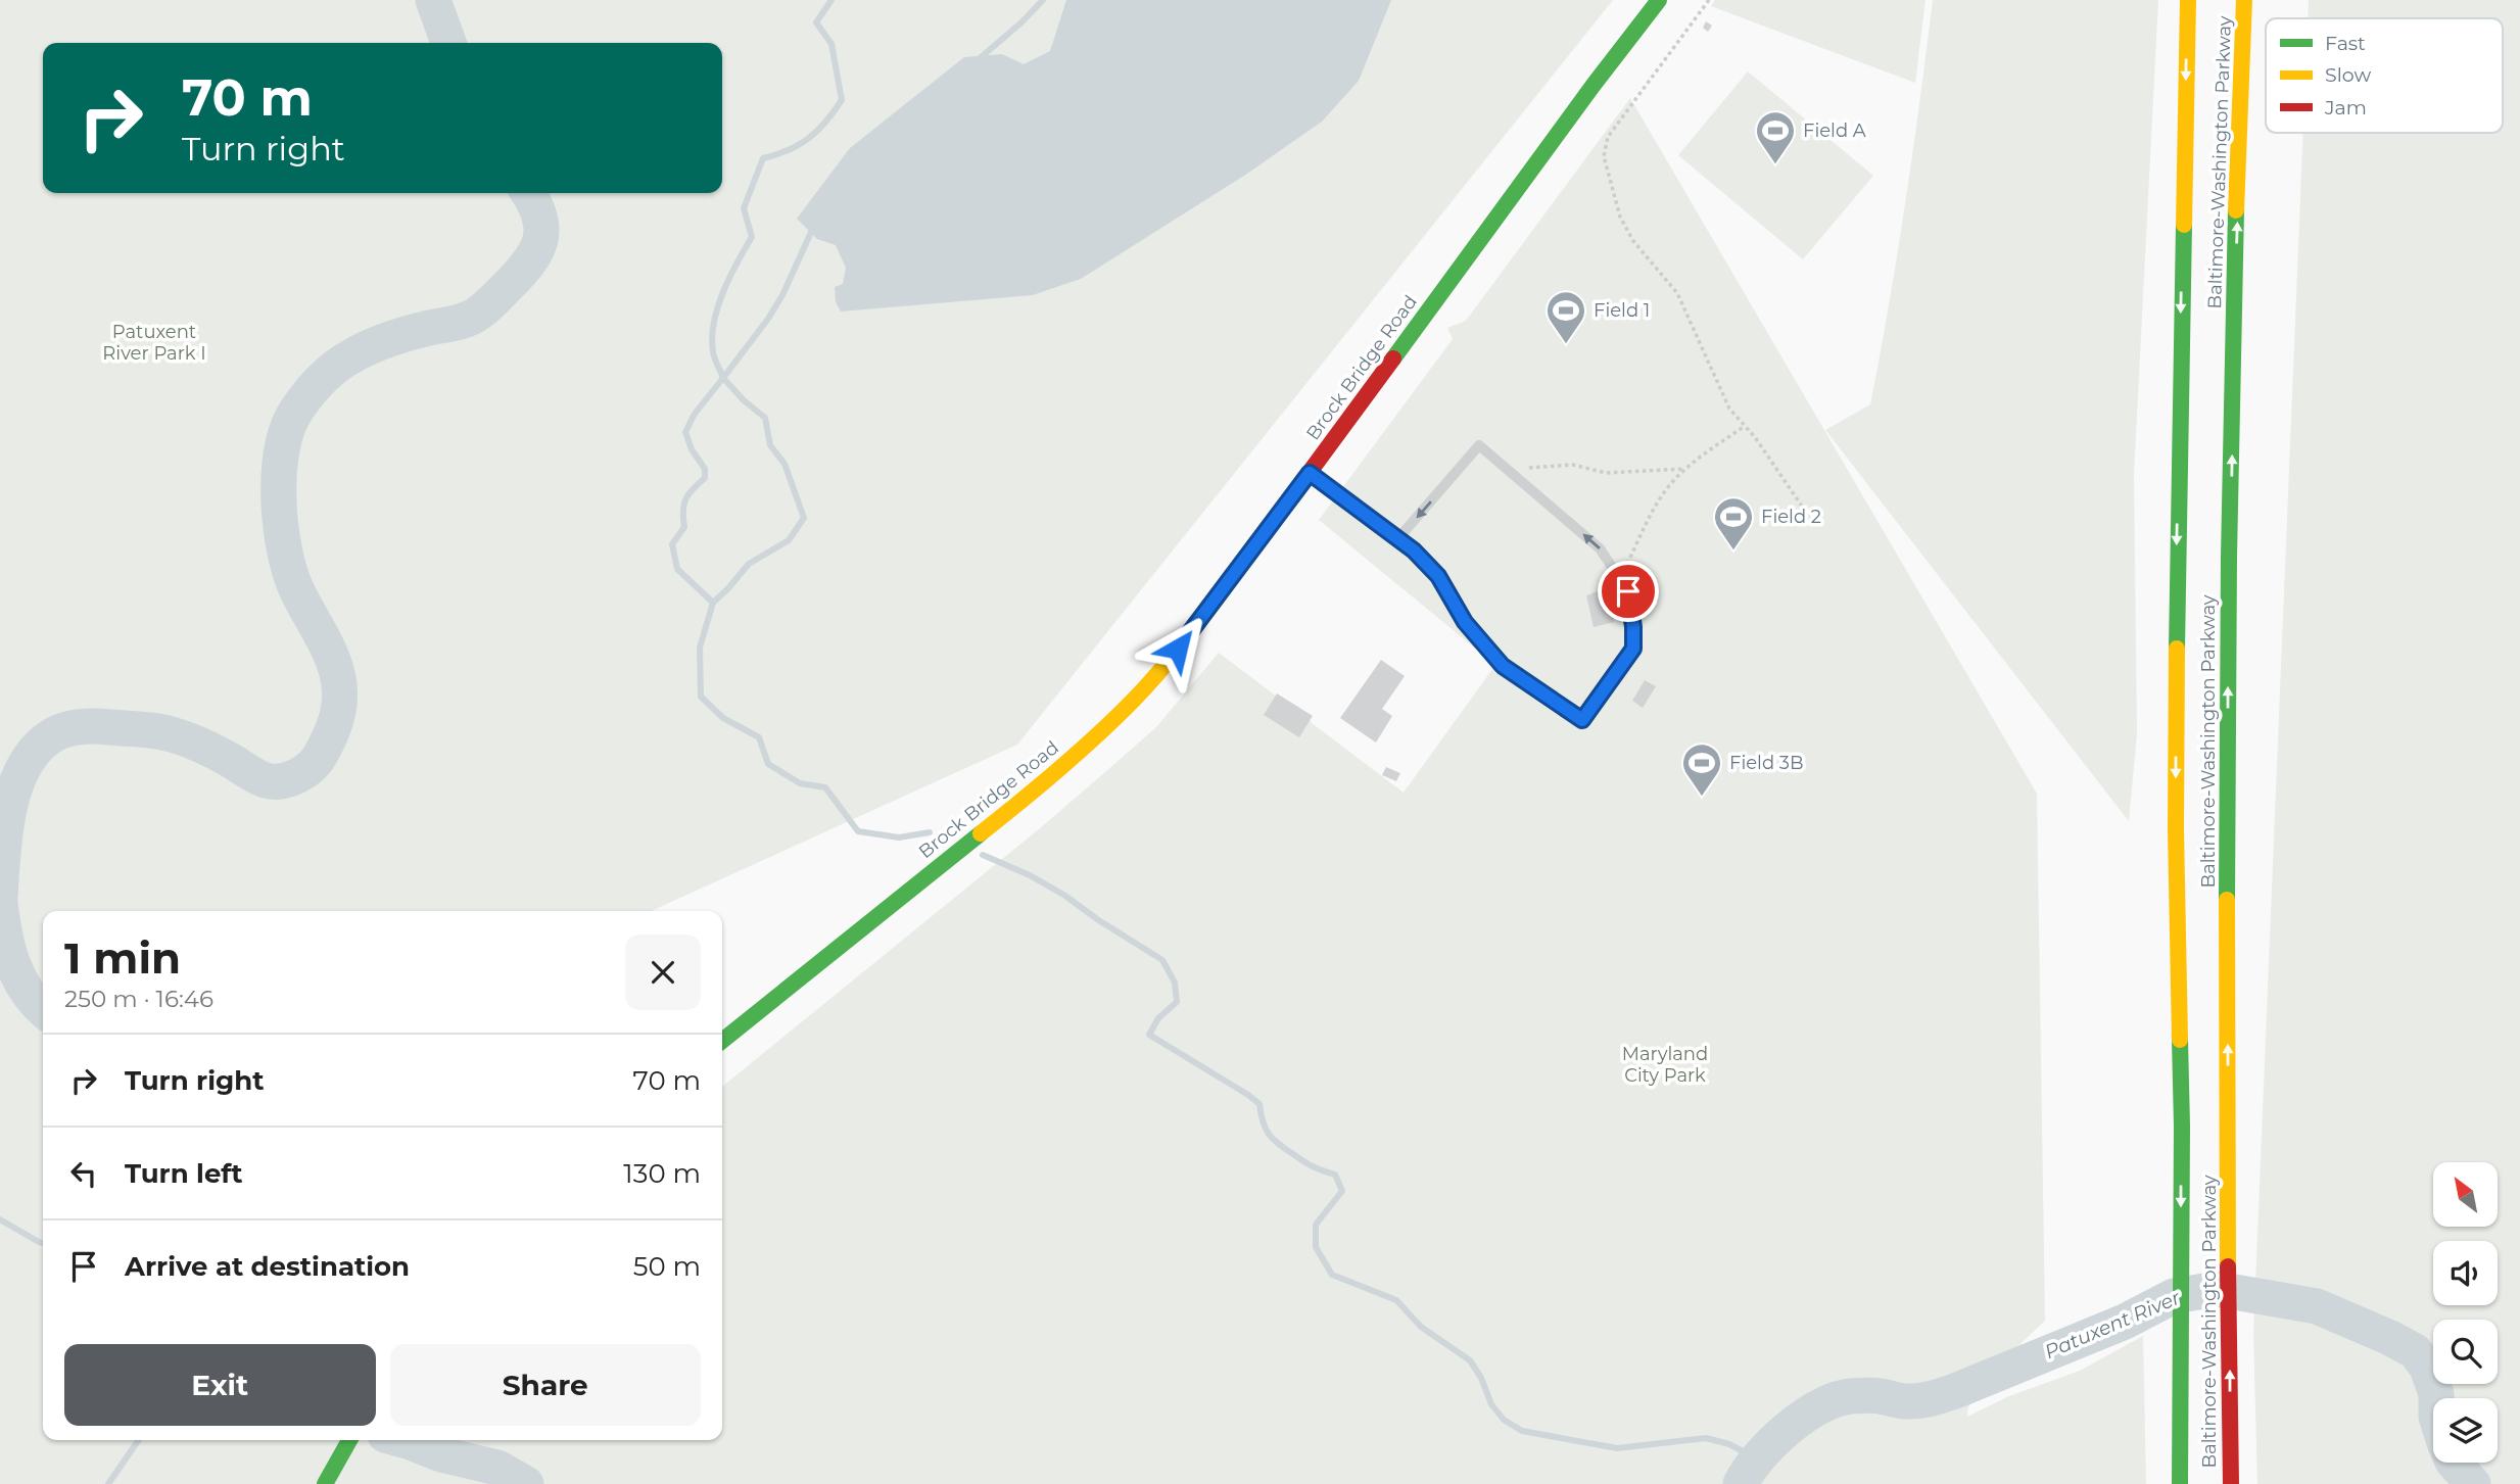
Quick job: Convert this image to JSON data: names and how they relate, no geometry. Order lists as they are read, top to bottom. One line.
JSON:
{"streets":{"main road":["Baltimore-Washington Parkway","Brock Bridge Road"]},"water":["Patuxent River"],"parks":["Patuxent River Park I","Maryland City Park"],"places":{"sports":["Field A","Field 1","Field 2","Field 3B"]},"legend":["Fast","Slow","Jam"],"north":"top left","page":{"turn":["70 m","Turn right"],"heading":["1 min","250 m · 16:46"],"list":[{"name":"Turn right","value":"70 m"},{"name":"Turn left","value":"130 m"},{"name":"Arrive at destination","value":"50 m"}],"buttons":["Exit","Share"]}}
